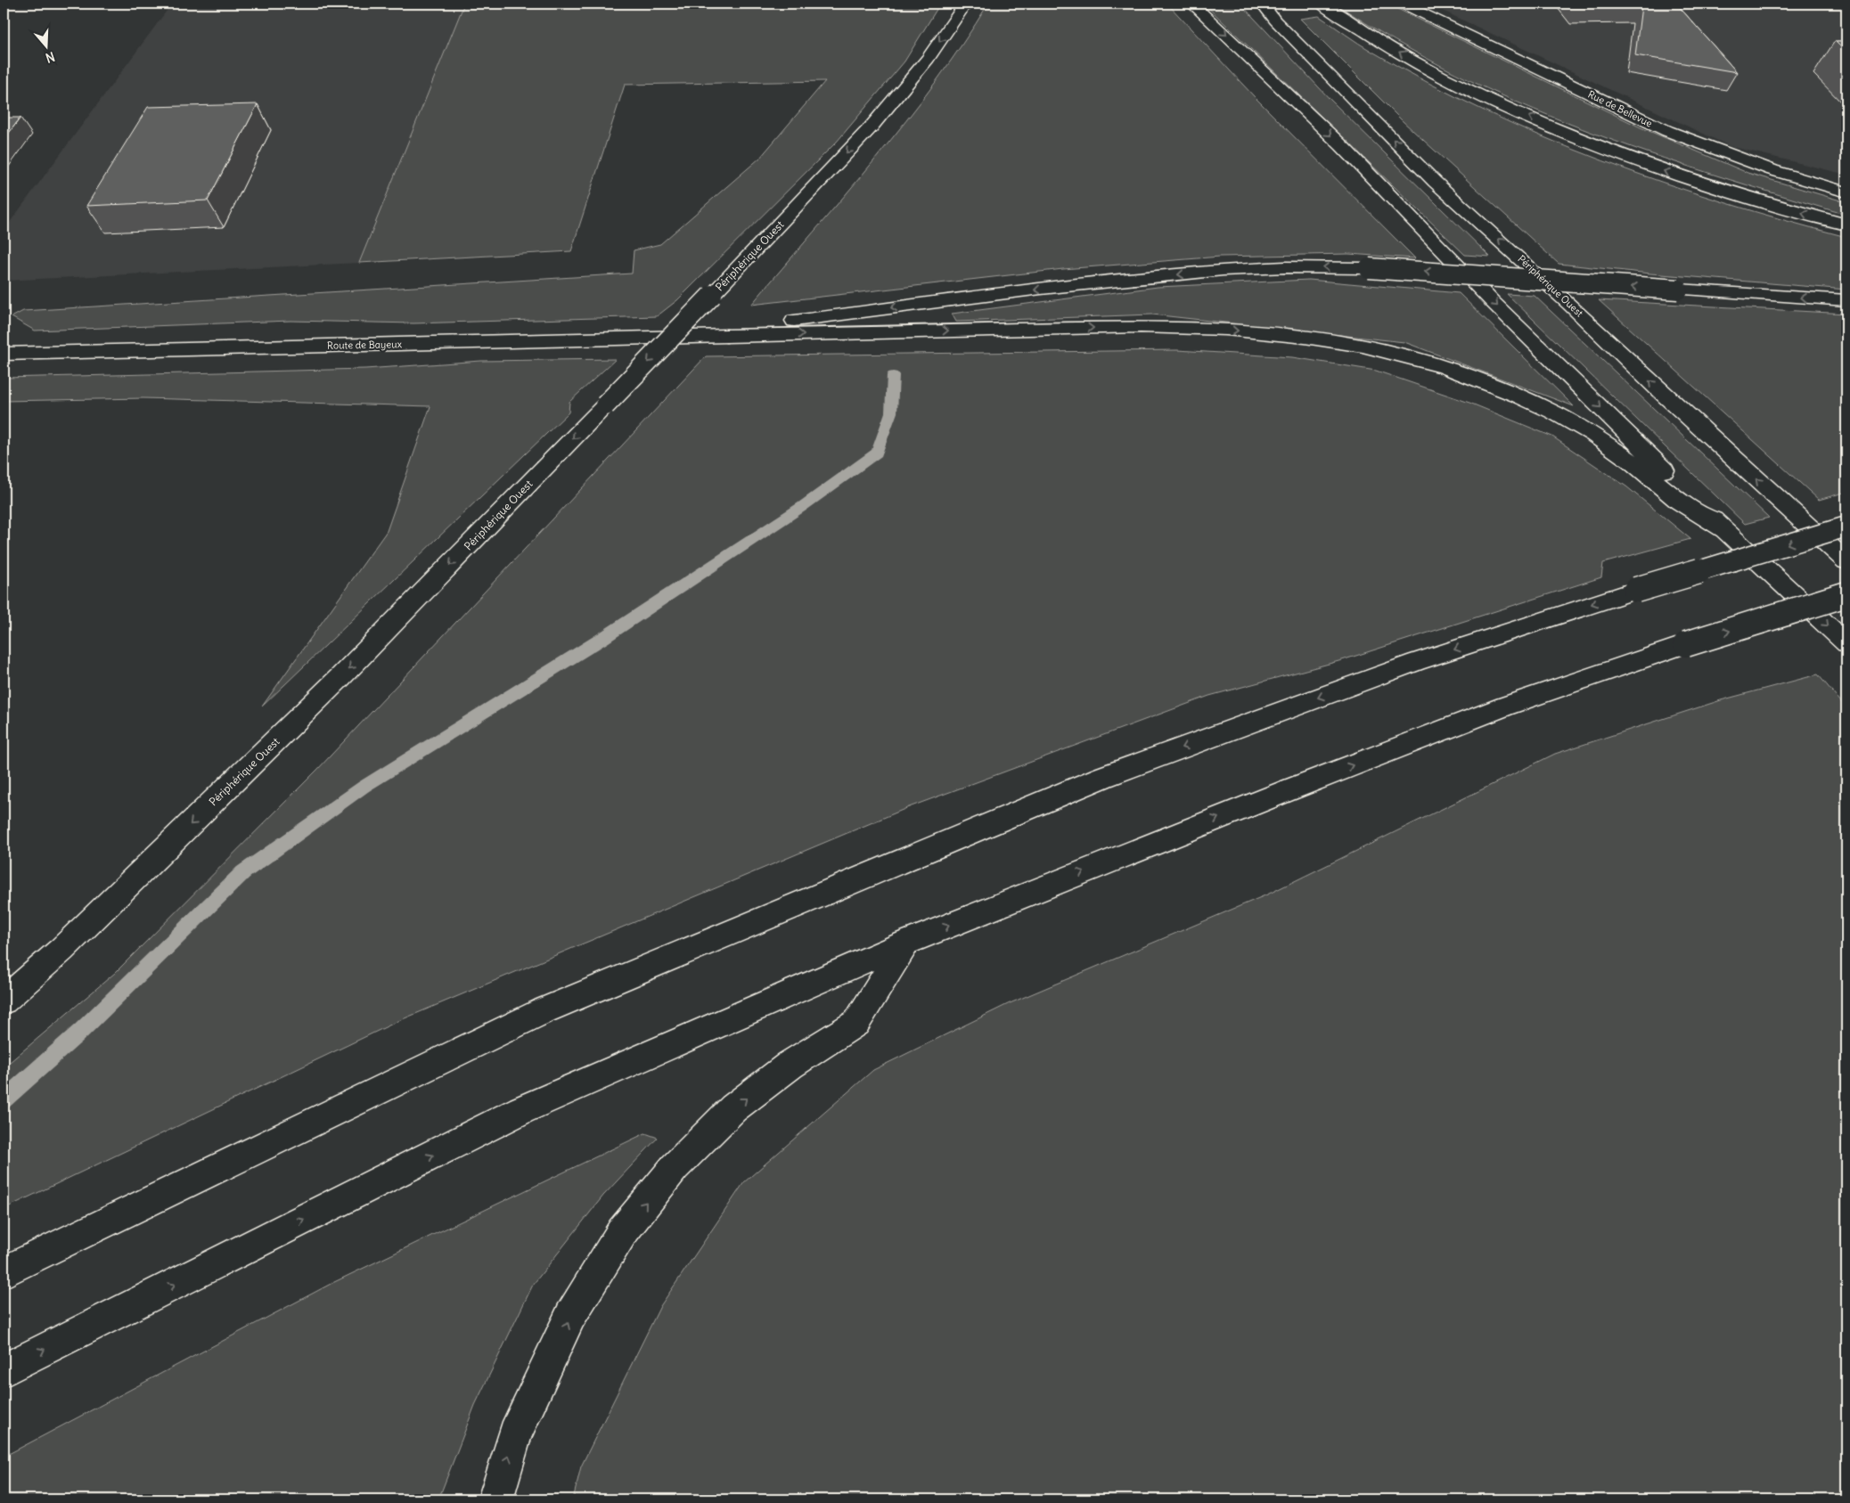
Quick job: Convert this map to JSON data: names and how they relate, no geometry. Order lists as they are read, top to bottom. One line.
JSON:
{"streets":{"main road":["Rue de Bellevue","Périphérique Ouest","Route de Bayeux"]},"north":"bottom"}
